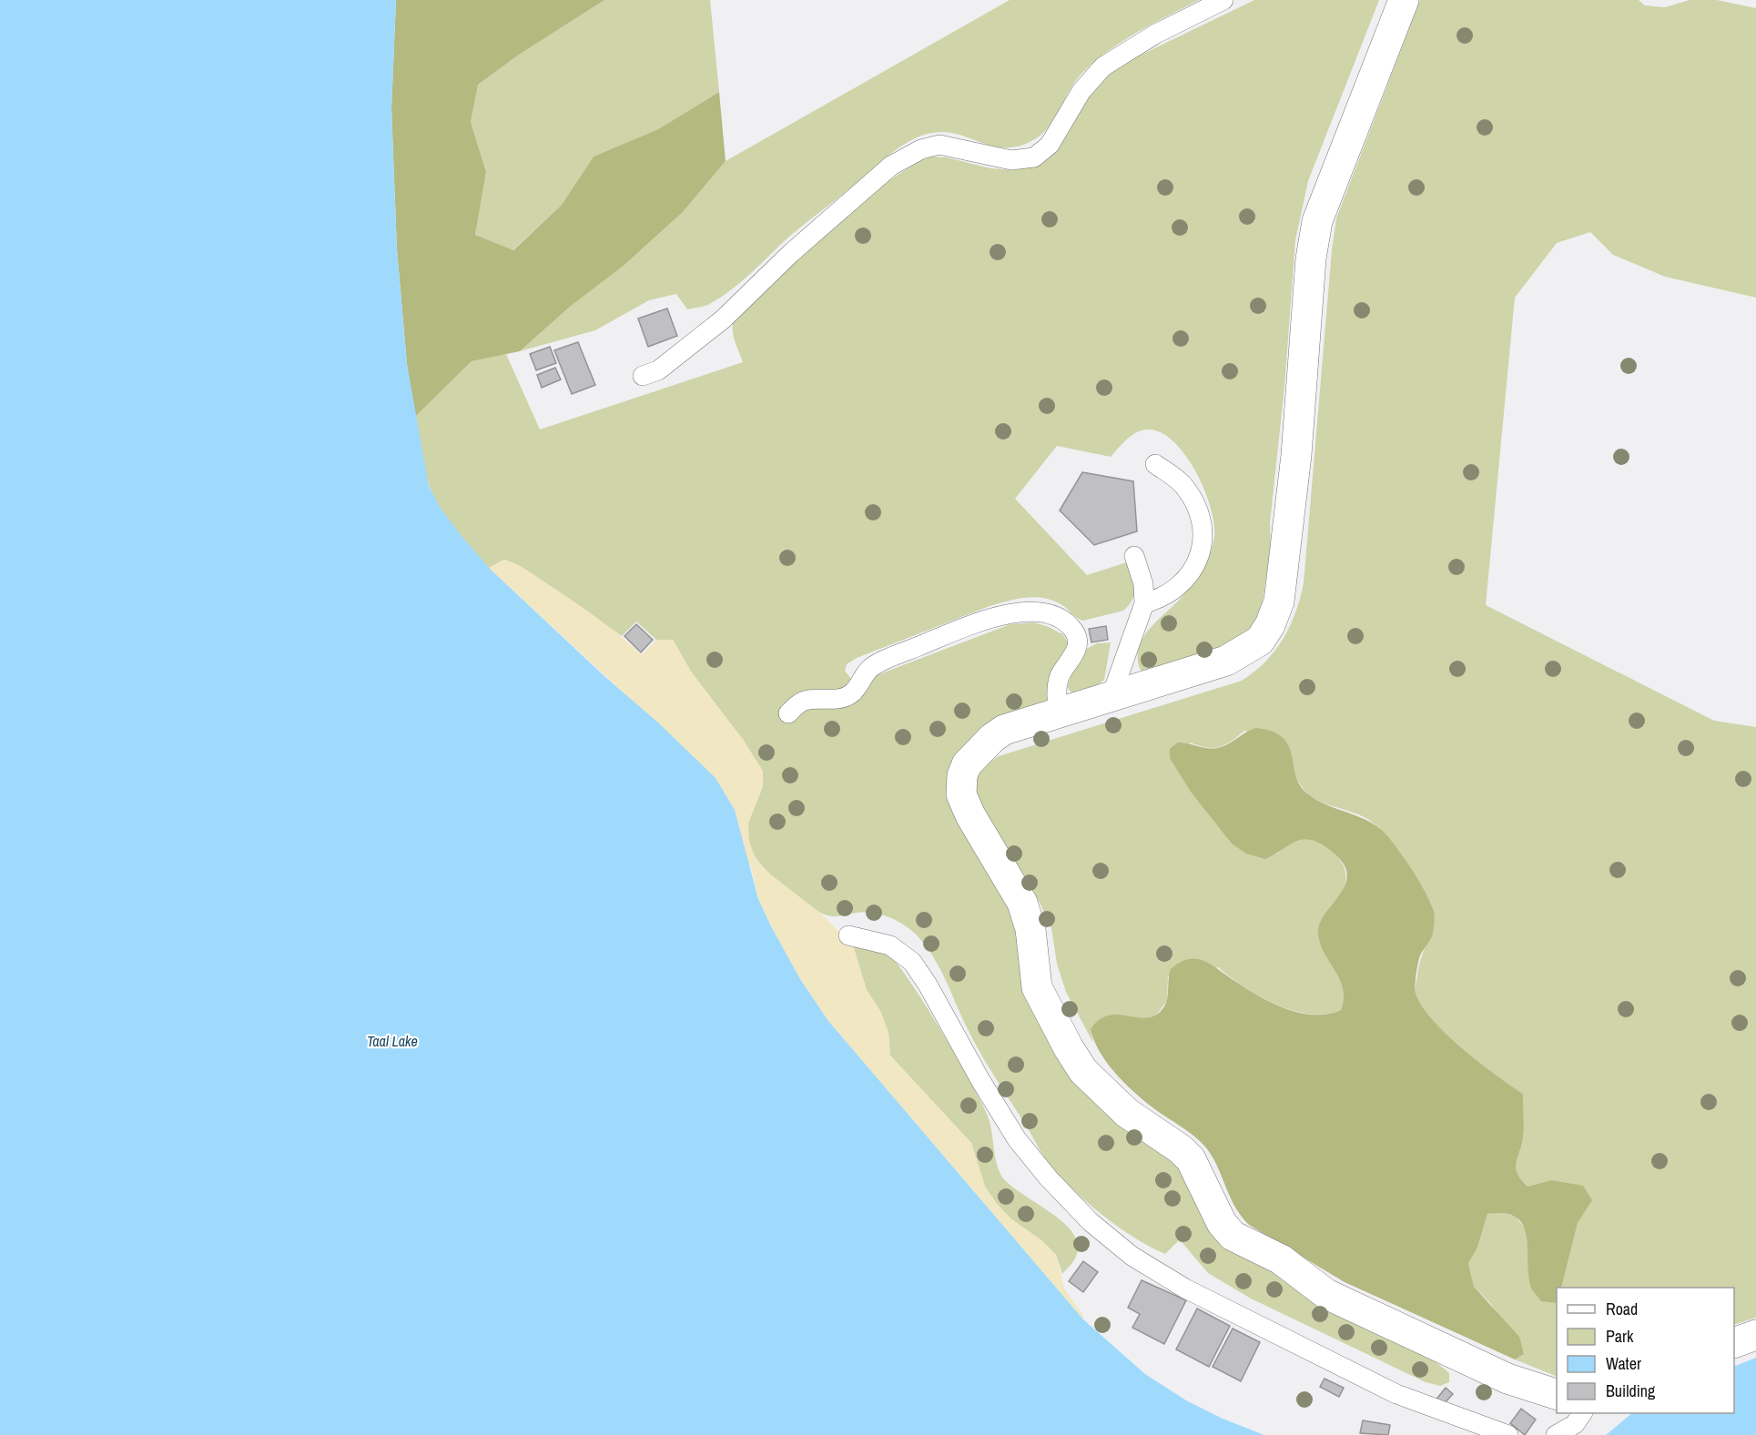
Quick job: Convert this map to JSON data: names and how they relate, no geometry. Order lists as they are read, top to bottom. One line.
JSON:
{"water":["Taal Lake"],"legend":["Road","Park","Water","Building"]}
